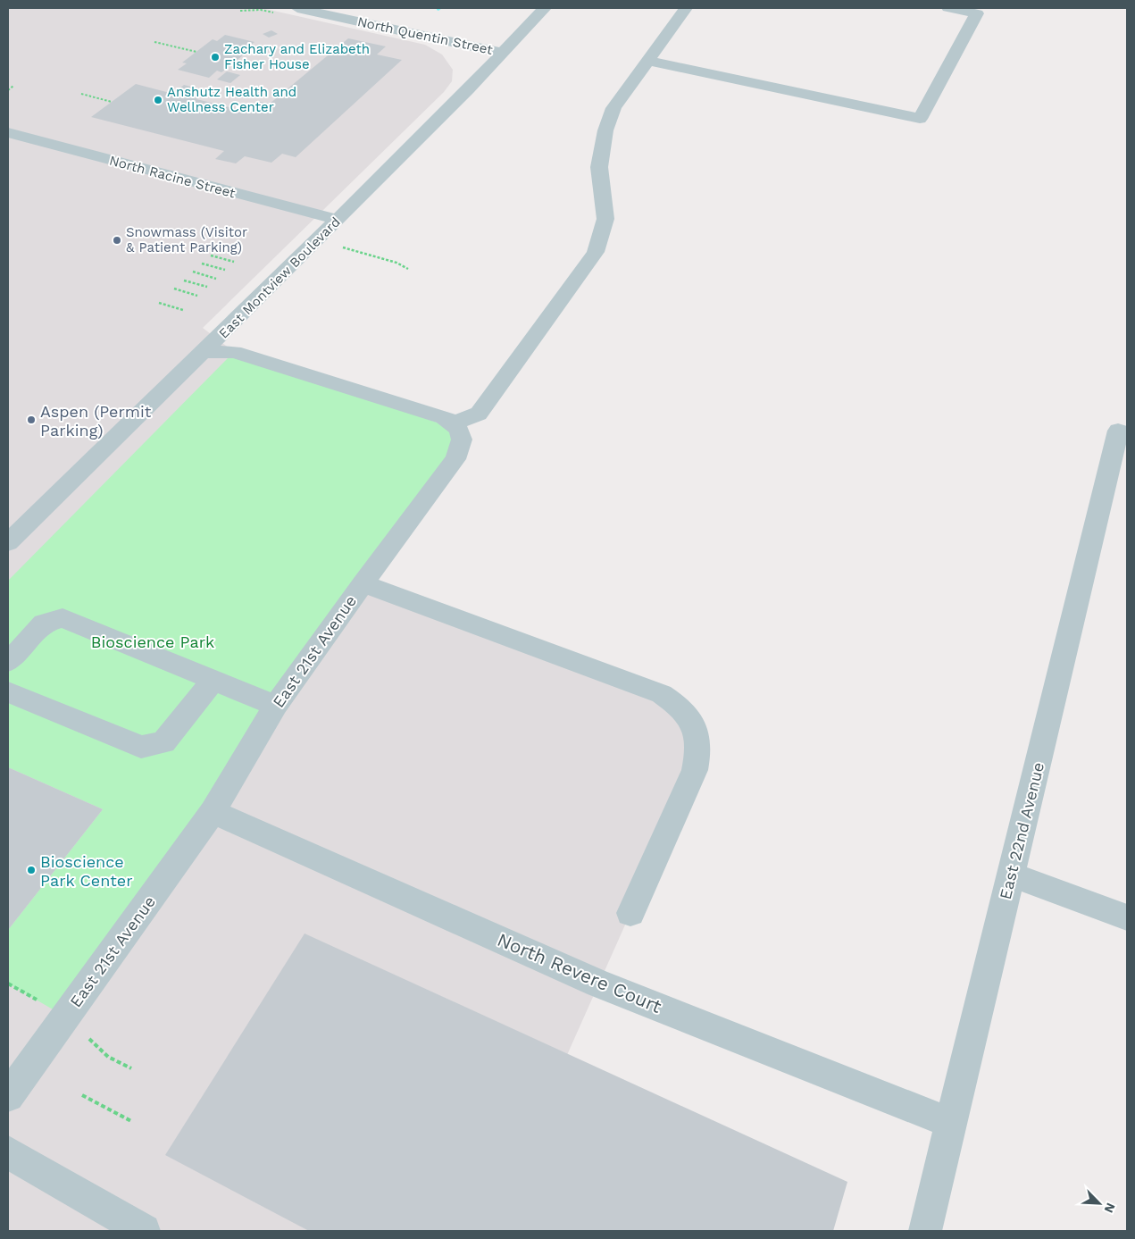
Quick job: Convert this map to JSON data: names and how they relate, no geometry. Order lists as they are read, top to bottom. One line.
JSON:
{"streets":{"street":["North Quentin Street","North Racine Street","East Montview Boulevard","East 21st Avenue","East 22nd Avenue","North Revere Court"]},"crossings":[["North Quentin Street","East Montview Boulevard"],["North Racine Street","East Montview Boulevard"],["East 21st Avenue","North Revere Court"],["East 22nd Avenue","North Revere Court"]],"parks":["Bioscience Park"],"places":["Zachary and Elizabeth Fisher House","Anshutz Health and Wellness Center","Snowmass (Visitor & Patient Parking)","Aspen (Permit Parking)","Bioscience Park Center"],"north":"bottom right"}
